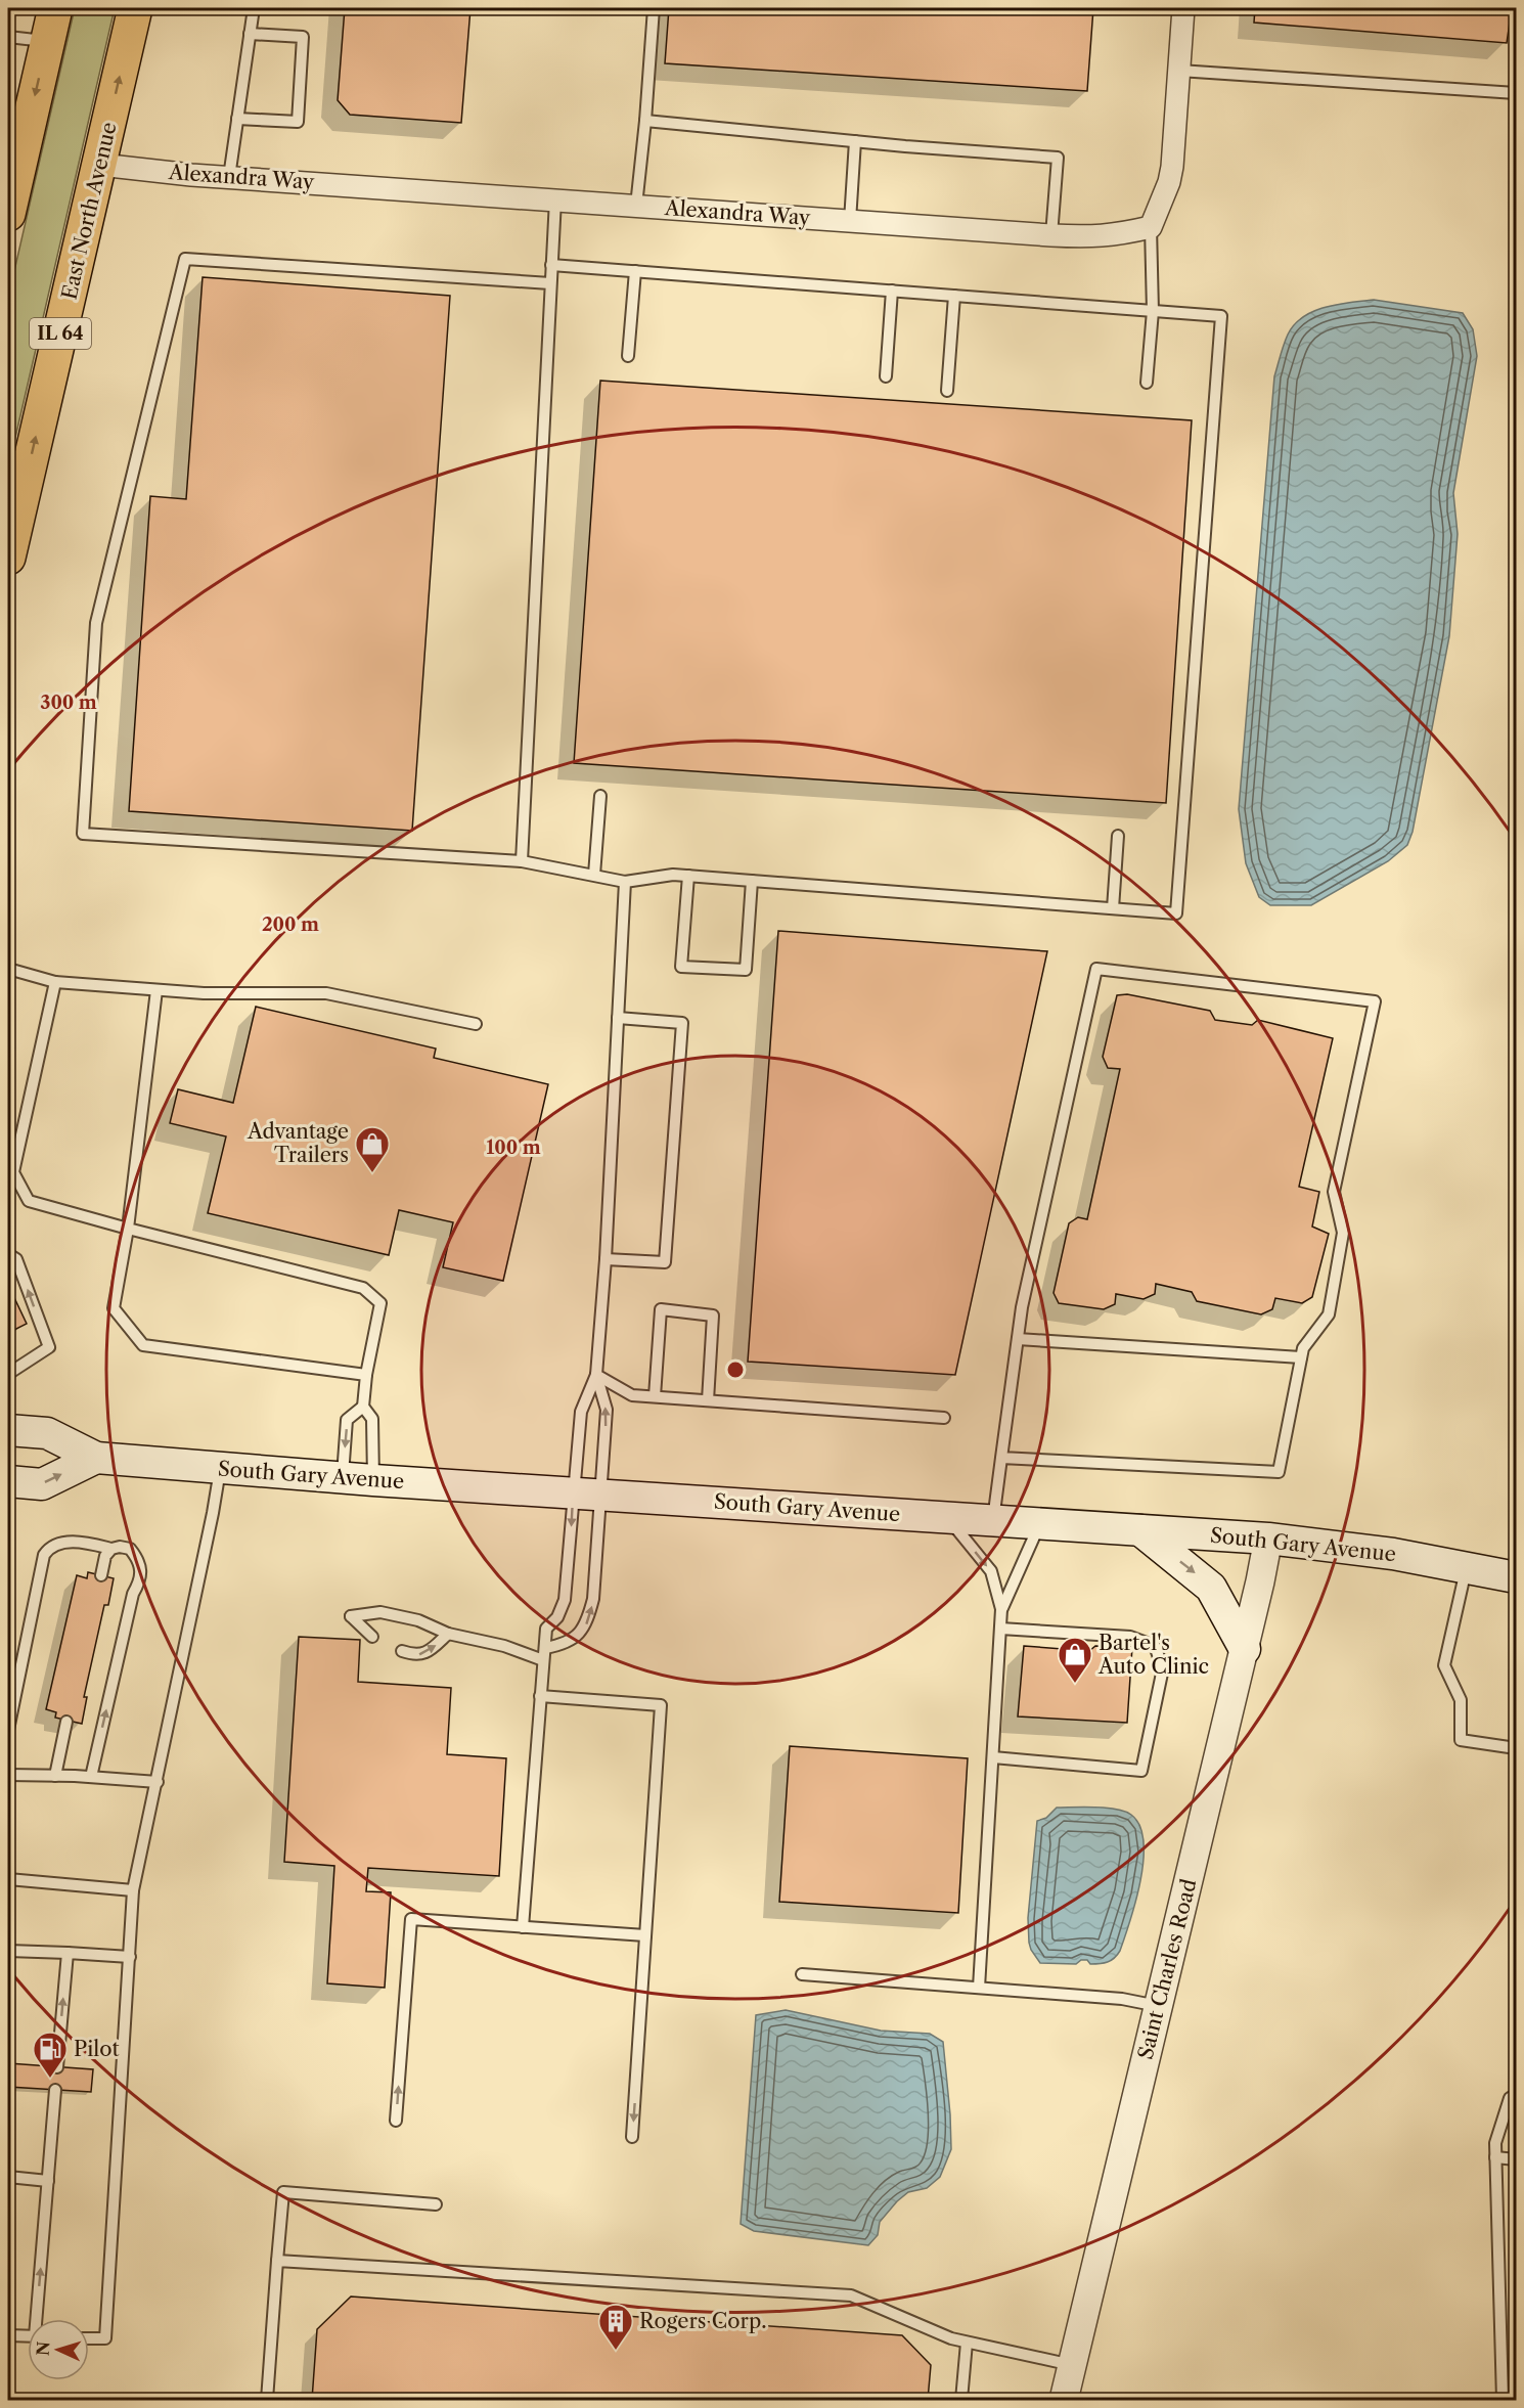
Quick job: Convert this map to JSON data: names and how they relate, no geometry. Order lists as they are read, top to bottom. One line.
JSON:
{"streets":{"main road":["East North Avenue","IL 64","South Gary Avenue"],"street":["Alexandra Way","Saint Charles Road"]},"crossings":[["Alexandra Way","East North Avenue"],["South Gary Avenue","Saint Charles Road"]],"places":{"shop":["Advantage Trailers","Bartel's Auto Clinic"],"fuel station":["Pilot"],"building":["Rogers Corp."]},"north":"left","rings":["300 m","200 m","100 m"]}
